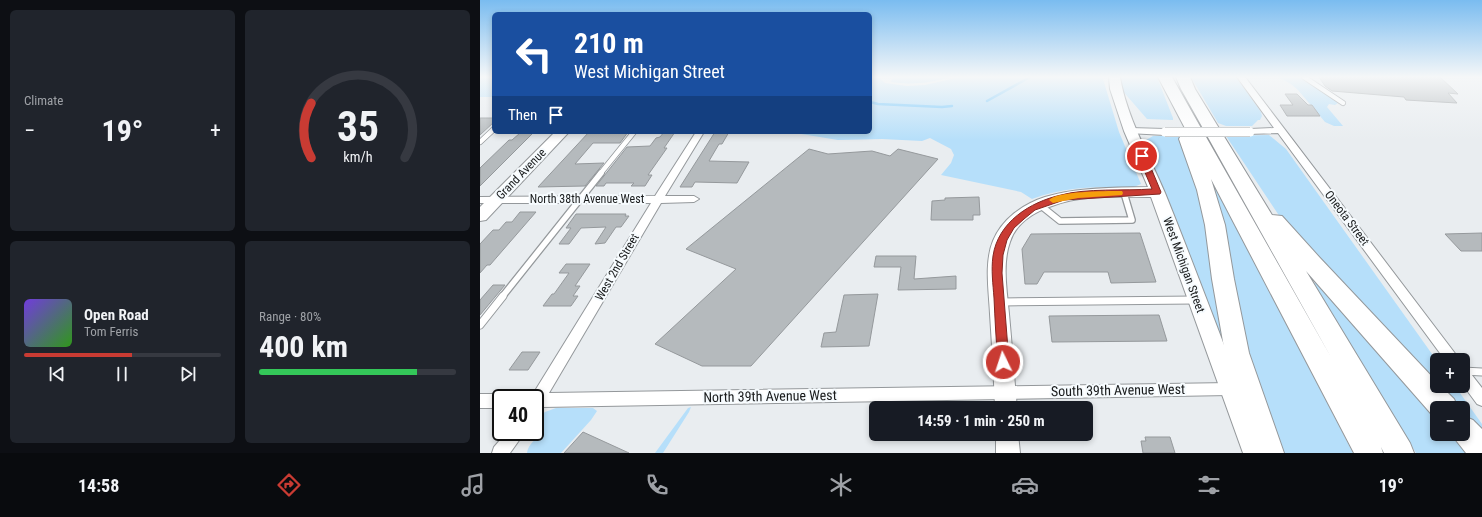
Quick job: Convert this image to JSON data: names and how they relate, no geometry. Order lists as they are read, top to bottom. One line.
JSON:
{"streets":{"street":["Grand Avenue","North 38th Avenue West","Oneota Street","West Michigan Street","West 2nd Street","South 39th Avenue West","North 39th Avenue West"]},"crossings":[["Grand Avenue","North 38th Avenue West"],["North 38th Avenue West","West 2nd Street"],["West Michigan Street","South 39th Avenue West"],["South 39th Avenue West","North 39th Avenue West"]],"page":{"tile":["Climate",["Range · 80%","400 km"]],"turn":["210 m","West Michigan Street"],"then":"Then","heat":["−","19°","+"],"song":["Open Road","Tom Ferris"],"map_buttons":["+","−"],"limit":"40","trip":"14:59 · 1 min · 250 m","tabs":["14:58","19°"],"gauge":["35","km/h"]}}
